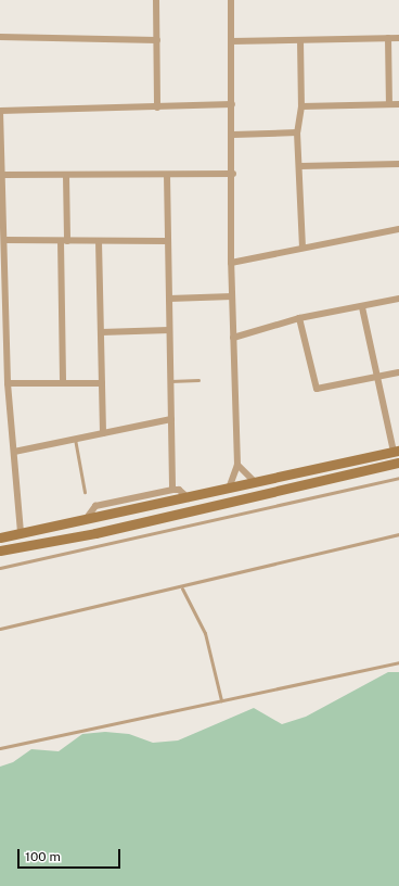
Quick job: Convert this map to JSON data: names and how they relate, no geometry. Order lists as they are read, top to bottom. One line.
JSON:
{"scale_bar":"100 m"}
